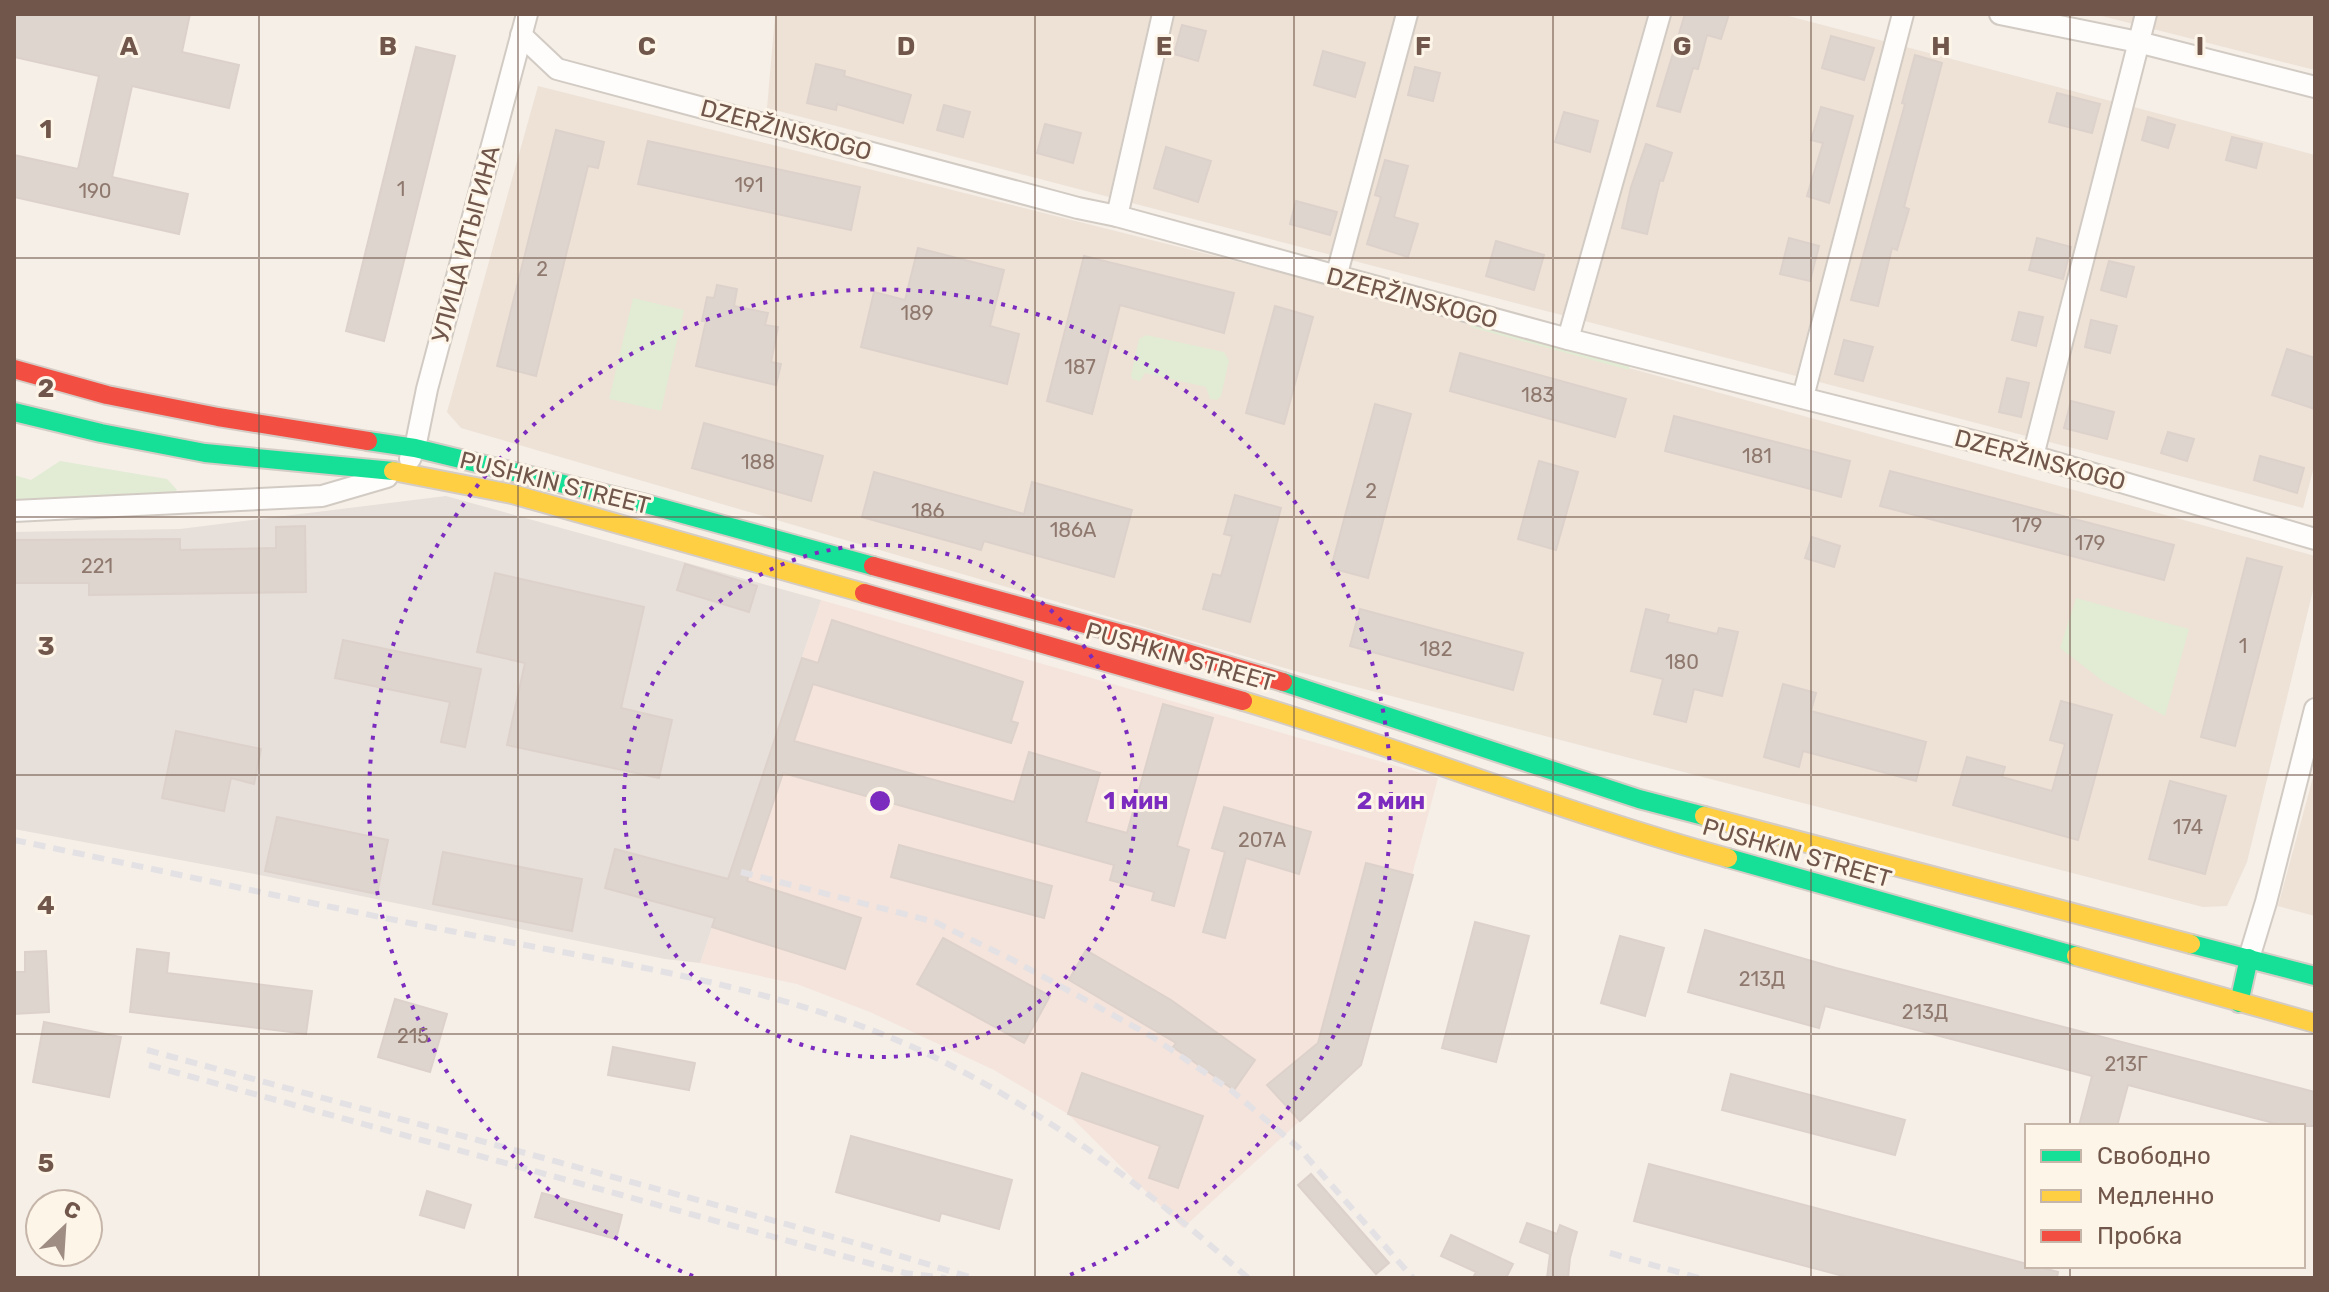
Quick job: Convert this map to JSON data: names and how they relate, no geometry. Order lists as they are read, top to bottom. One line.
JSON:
{"streets":{"main road":["PUSHKIN STREET"],"street":["DZERŽINSKOGO","УЛИЦА ИТЫГИНА"]},"crossings":[["DZERŽINSKOGO","УЛИЦА ИТЫГИНА"],["УЛИЦА ИТЫГИНА","PUSHKIN STREET"]],"house_numbers":["191","1","190","2","189","187","183","181","188","2","186","179","186А","179","221","1","182","180","174","207А","213Д","213Д","215","213Г"],"legend":["Свободно","Медленно","Пробка"],"north":"top right","grid":{"columns":["A","B","C","D","E","F","G","H","I"],"rows":["1","2","3","4","5"]},"rings":["1 мин","2 мин"]}
